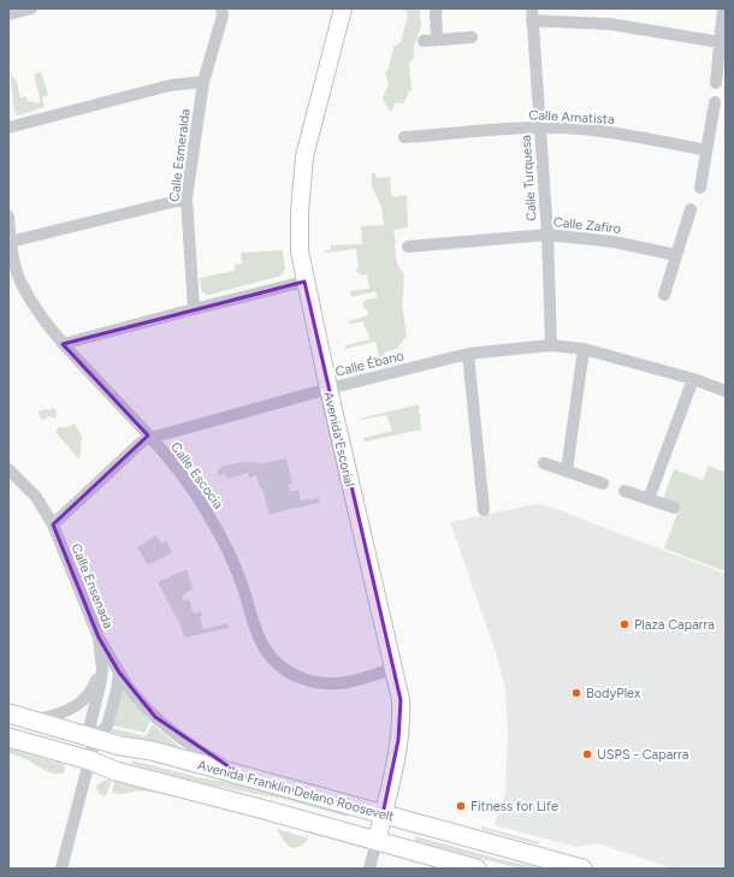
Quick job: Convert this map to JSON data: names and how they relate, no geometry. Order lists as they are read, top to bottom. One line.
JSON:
{"streets":{"main road":["Avenida Franklin Delano Roosevelt"],"street":["Calle Amatista","Calle Esmeralda","Calle Turquesa","Calle Zafiro","Calle Ébano","Avenida Escorial","Calle Escocia","Calle Ensenada"]},"crossings":[["Calle Amatista","Calle Turquesa"],["Calle Turquesa","Calle Zafiro"],["Calle Turquesa","Calle Ébano"],["Calle Ébano","Avenida Escorial"],["Calle Ébano","Calle Escocia"],["Calle Ébano","Calle Ensenada"],["Avenida Escorial","Calle Escocia"],["Avenida Escorial","Avenida Franklin Delano Roosevelt"],["Calle Ensenada","Avenida Franklin Delano Roosevelt"]],"places":["Plaza Caparra","BodyPlex","USPS - Caparra","Fitness for Life"]}
